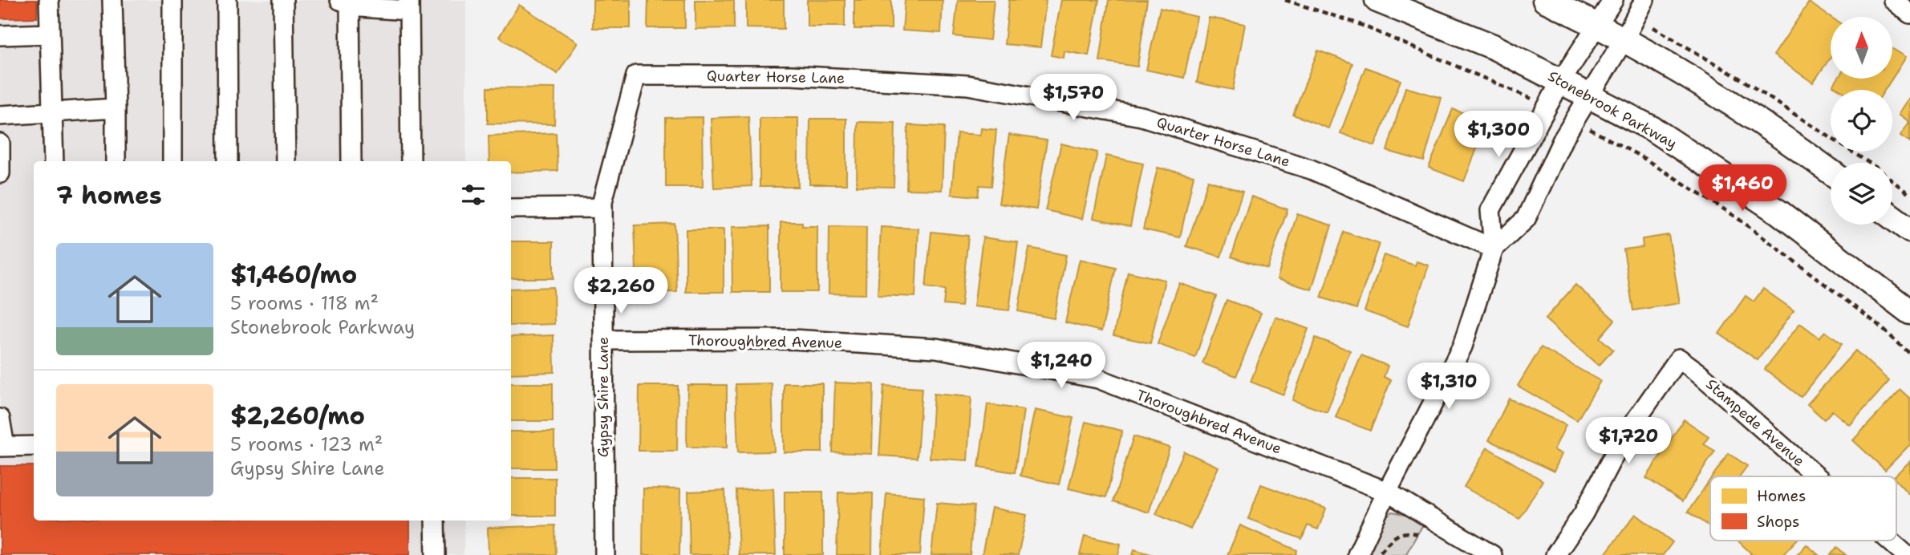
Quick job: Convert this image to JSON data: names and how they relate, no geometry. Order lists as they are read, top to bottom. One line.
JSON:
{"streets":{"main road":["Stonebrook Parkway"],"street":["Quarter Horse Lane","Thoroughbred Avenue","Gypsy Shire Lane","Stampede Avenue"]},"crossings":[["Quarter Horse Lane","Gypsy Shire Lane"],["Thoroughbred Avenue","Gypsy Shire Lane"]],"legend":["Homes","Shops"],"north":"top","page":{"price":["$1,570","$1,300","$1,460","$2,260","$1,240","$1,310","$1,720"],"heading":"7 homes","list":[{"name":"$1,460/mo","note":"5 rooms · 118 m² · Stonebrook Parkway"},{"name":"$2,260/mo","note":"5 rooms · 123 m² · Gypsy Shire Lane"}]}}
